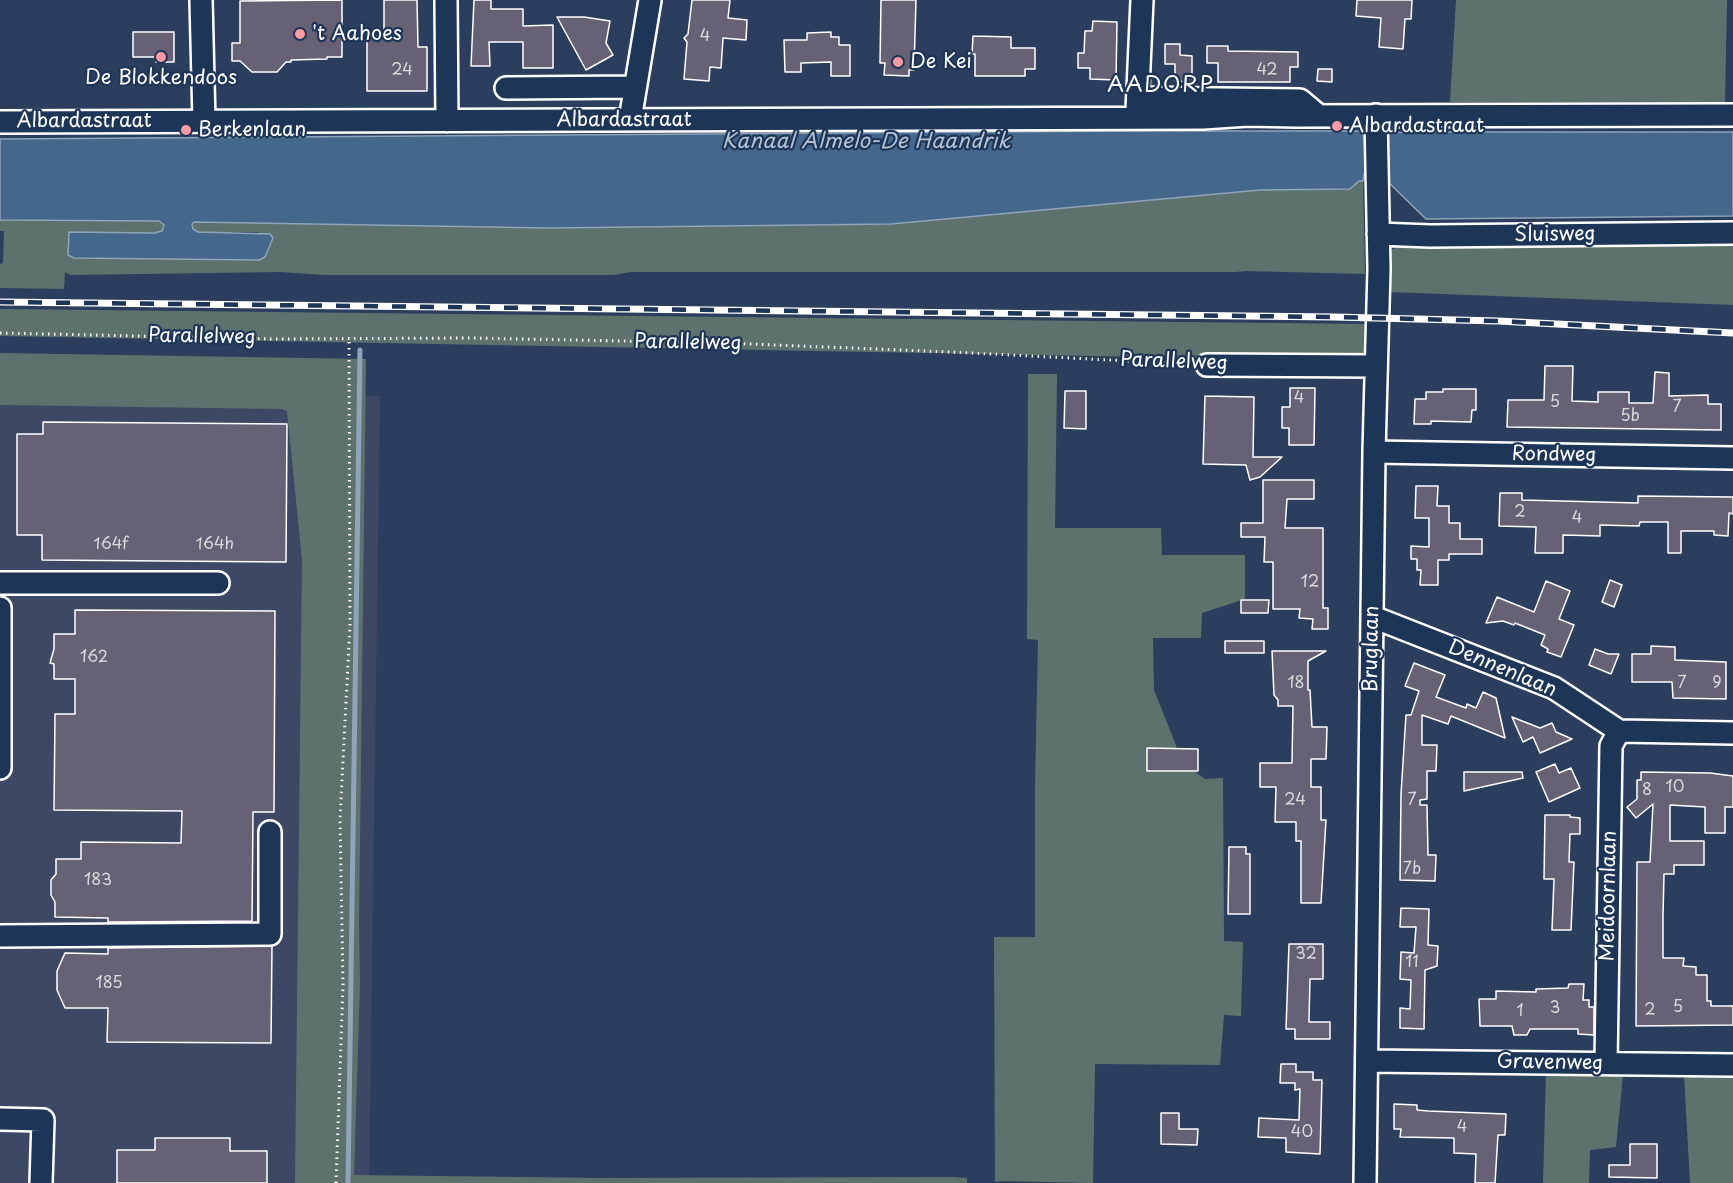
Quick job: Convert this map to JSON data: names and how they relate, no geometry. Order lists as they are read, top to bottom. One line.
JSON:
{"streets":{"street":["Albardastraat","Sluisweg","Parallelweg","Rondweg","Bruglaan","Dennenlaan","Meidoornlaan","Gravenweg"]},"crossings":[["Albardastraat","Bruglaan"],["Sluisweg","Bruglaan"],["Parallelweg","Bruglaan"],["Rondweg","Bruglaan"],["Bruglaan","Dennenlaan"],["Bruglaan","Gravenweg"],["Dennenlaan","Meidoornlaan"],["Meidoornlaan","Gravenweg"]],"districts":["AADORP"],"water":["Kanaal Almelo-De Haandrik"],"places":["'t Aahoes","De Blokkendoos","De Kei","Albardastraat","Berkenlaan"],"house_numbers":["4","24","42","4","5","7","5b","2","4","164f","164h","12","162","18","7","9","10","8","24","7","7b","183","32","11","185","5","3","2","1","4","40"]}
